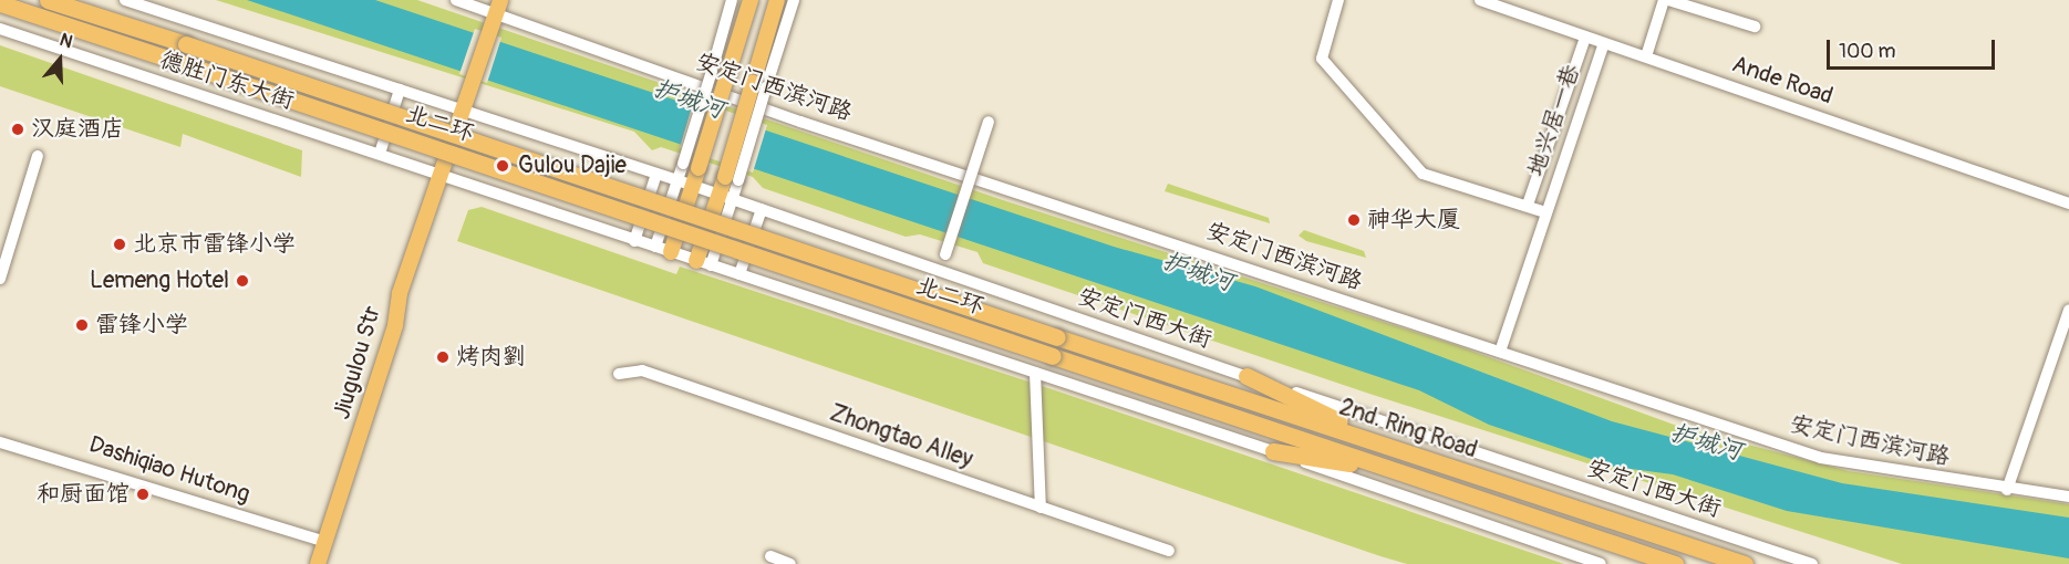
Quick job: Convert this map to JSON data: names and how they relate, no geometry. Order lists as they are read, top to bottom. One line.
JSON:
{"streets":{"highway":["北二环","2nd. Ring Road"],"main road":["Jiugulou Str"],"street":["德胜门东大街","Ande Road","安定门西滨河路","地兴居一巷","安定门西大街","Zhongtao Alley","Dashiqiao Hutong"]},"crossings":[["德胜门东大街","安定门西大街"],["德胜门东大街","Jiugulou Str"],["Ande Road","地兴居一巷"],["安定门西滨河路","地兴居一巷"],["安定门西滨河路","Jiugulou Str"],["北二环","2nd. Ring Road"],["安定门西大街","Jiugulou Str"],["Jiugulou Str","Dashiqiao Hutong"]],"water":["护城河"],"places":["汉庭酒店","Gulou Dajie","神华大厦","北京市雷锋小学","Lemeng Hotel","雷锋小学","烤肉劉","和厨面馆"],"scale_bar":"100 m","north":"top"}
